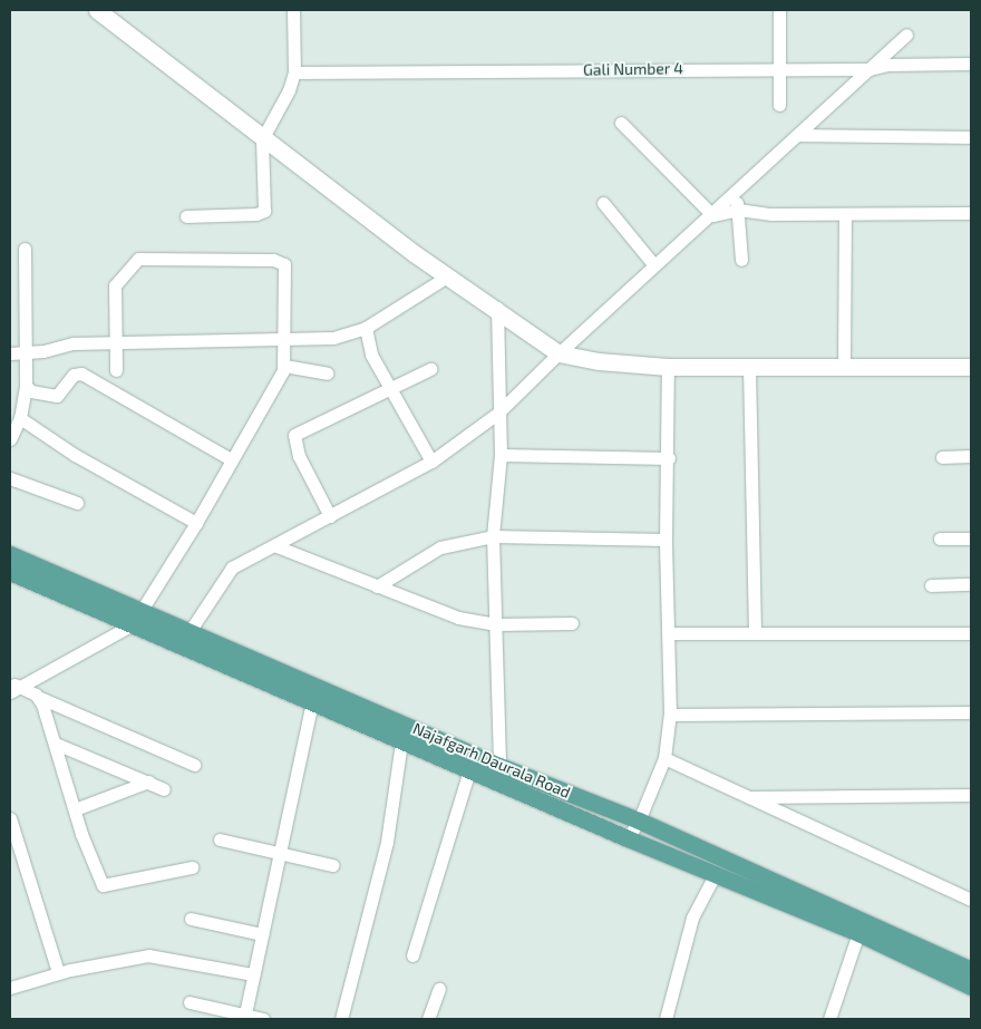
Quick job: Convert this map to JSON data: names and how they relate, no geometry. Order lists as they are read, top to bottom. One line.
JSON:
{"streets":{"main road":["Najafgarh Daurala Road"],"street":["Gali Number 4"]}}
